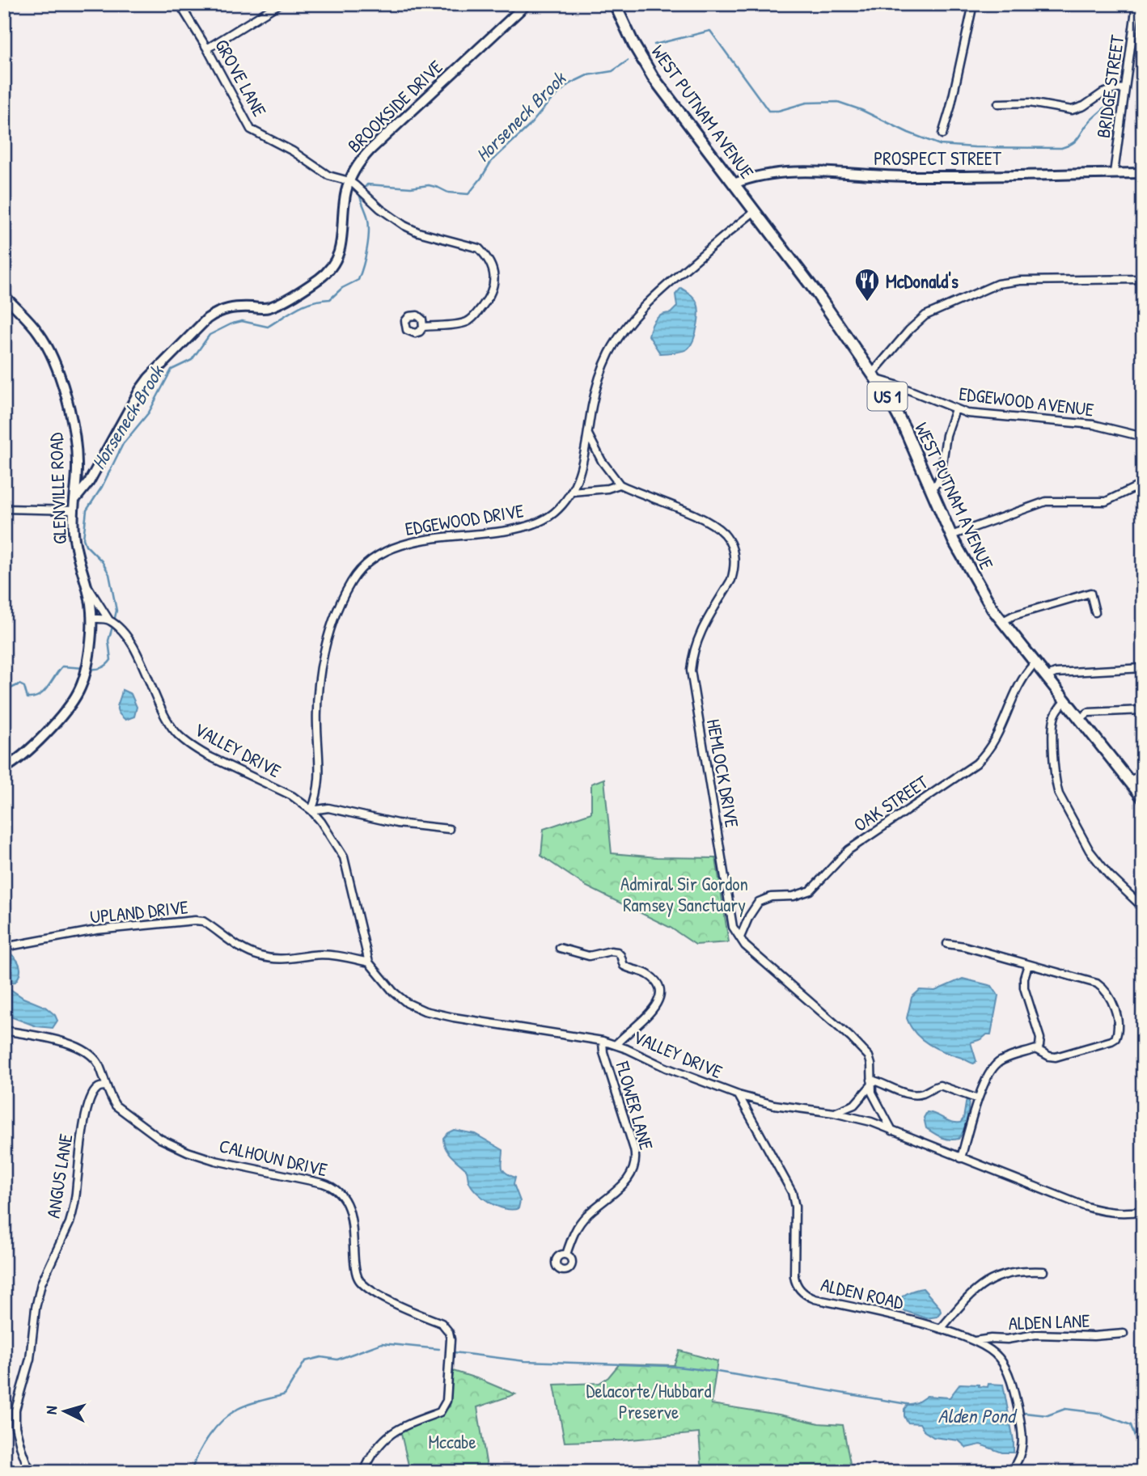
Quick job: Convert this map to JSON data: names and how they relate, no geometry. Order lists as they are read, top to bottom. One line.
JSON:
{"streets":{"main road":["WEST PUTNAM AVENUE","US 1"],"street":["GROVE LANE","BRIDGE STREET","BROOKSIDE DRIVE","PROSPECT STREET","EDGEWOOD AVENUE","GLENVILLE ROAD","EDGEWOOD DRIVE","VALLEY DRIVE","HEMLOCK DRIVE","OAK STREET","UPLAND DRIVE","FLOWER LANE","CALHOUN DRIVE","ANGUS LANE","ALDEN ROAD","ALDEN LANE"]},"crossings":[["GROVE LANE","BROOKSIDE DRIVE"],["BRIDGE STREET","PROSPECT STREET"],["BROOKSIDE DRIVE","GLENVILLE ROAD"],["WEST PUTNAM AVENUE","PROSPECT STREET"],["WEST PUTNAM AVENUE","EDGEWOOD AVENUE"],["WEST PUTNAM AVENUE","EDGEWOOD DRIVE"],["WEST PUTNAM AVENUE","OAK STREET"],["GLENVILLE ROAD","VALLEY DRIVE"],["EDGEWOOD DRIVE","VALLEY DRIVE"],["EDGEWOOD DRIVE","HEMLOCK DRIVE"],["VALLEY DRIVE","HEMLOCK DRIVE"],["VALLEY DRIVE","UPLAND DRIVE"],["VALLEY DRIVE","FLOWER LANE"],["VALLEY DRIVE","ALDEN ROAD"],["HEMLOCK DRIVE","OAK STREET"],["CALHOUN DRIVE","ANGUS LANE"],["ALDEN ROAD","ALDEN LANE"]],"water":["Horseneck Brook","Alden Pond"],"parks":["Admiral Sir Gordon Ramsey Sanctuary","Delacorte/Hubbard Preserve","Mccabe"],"places":{"restaurant":["McDonald's"]},"north":"left"}
